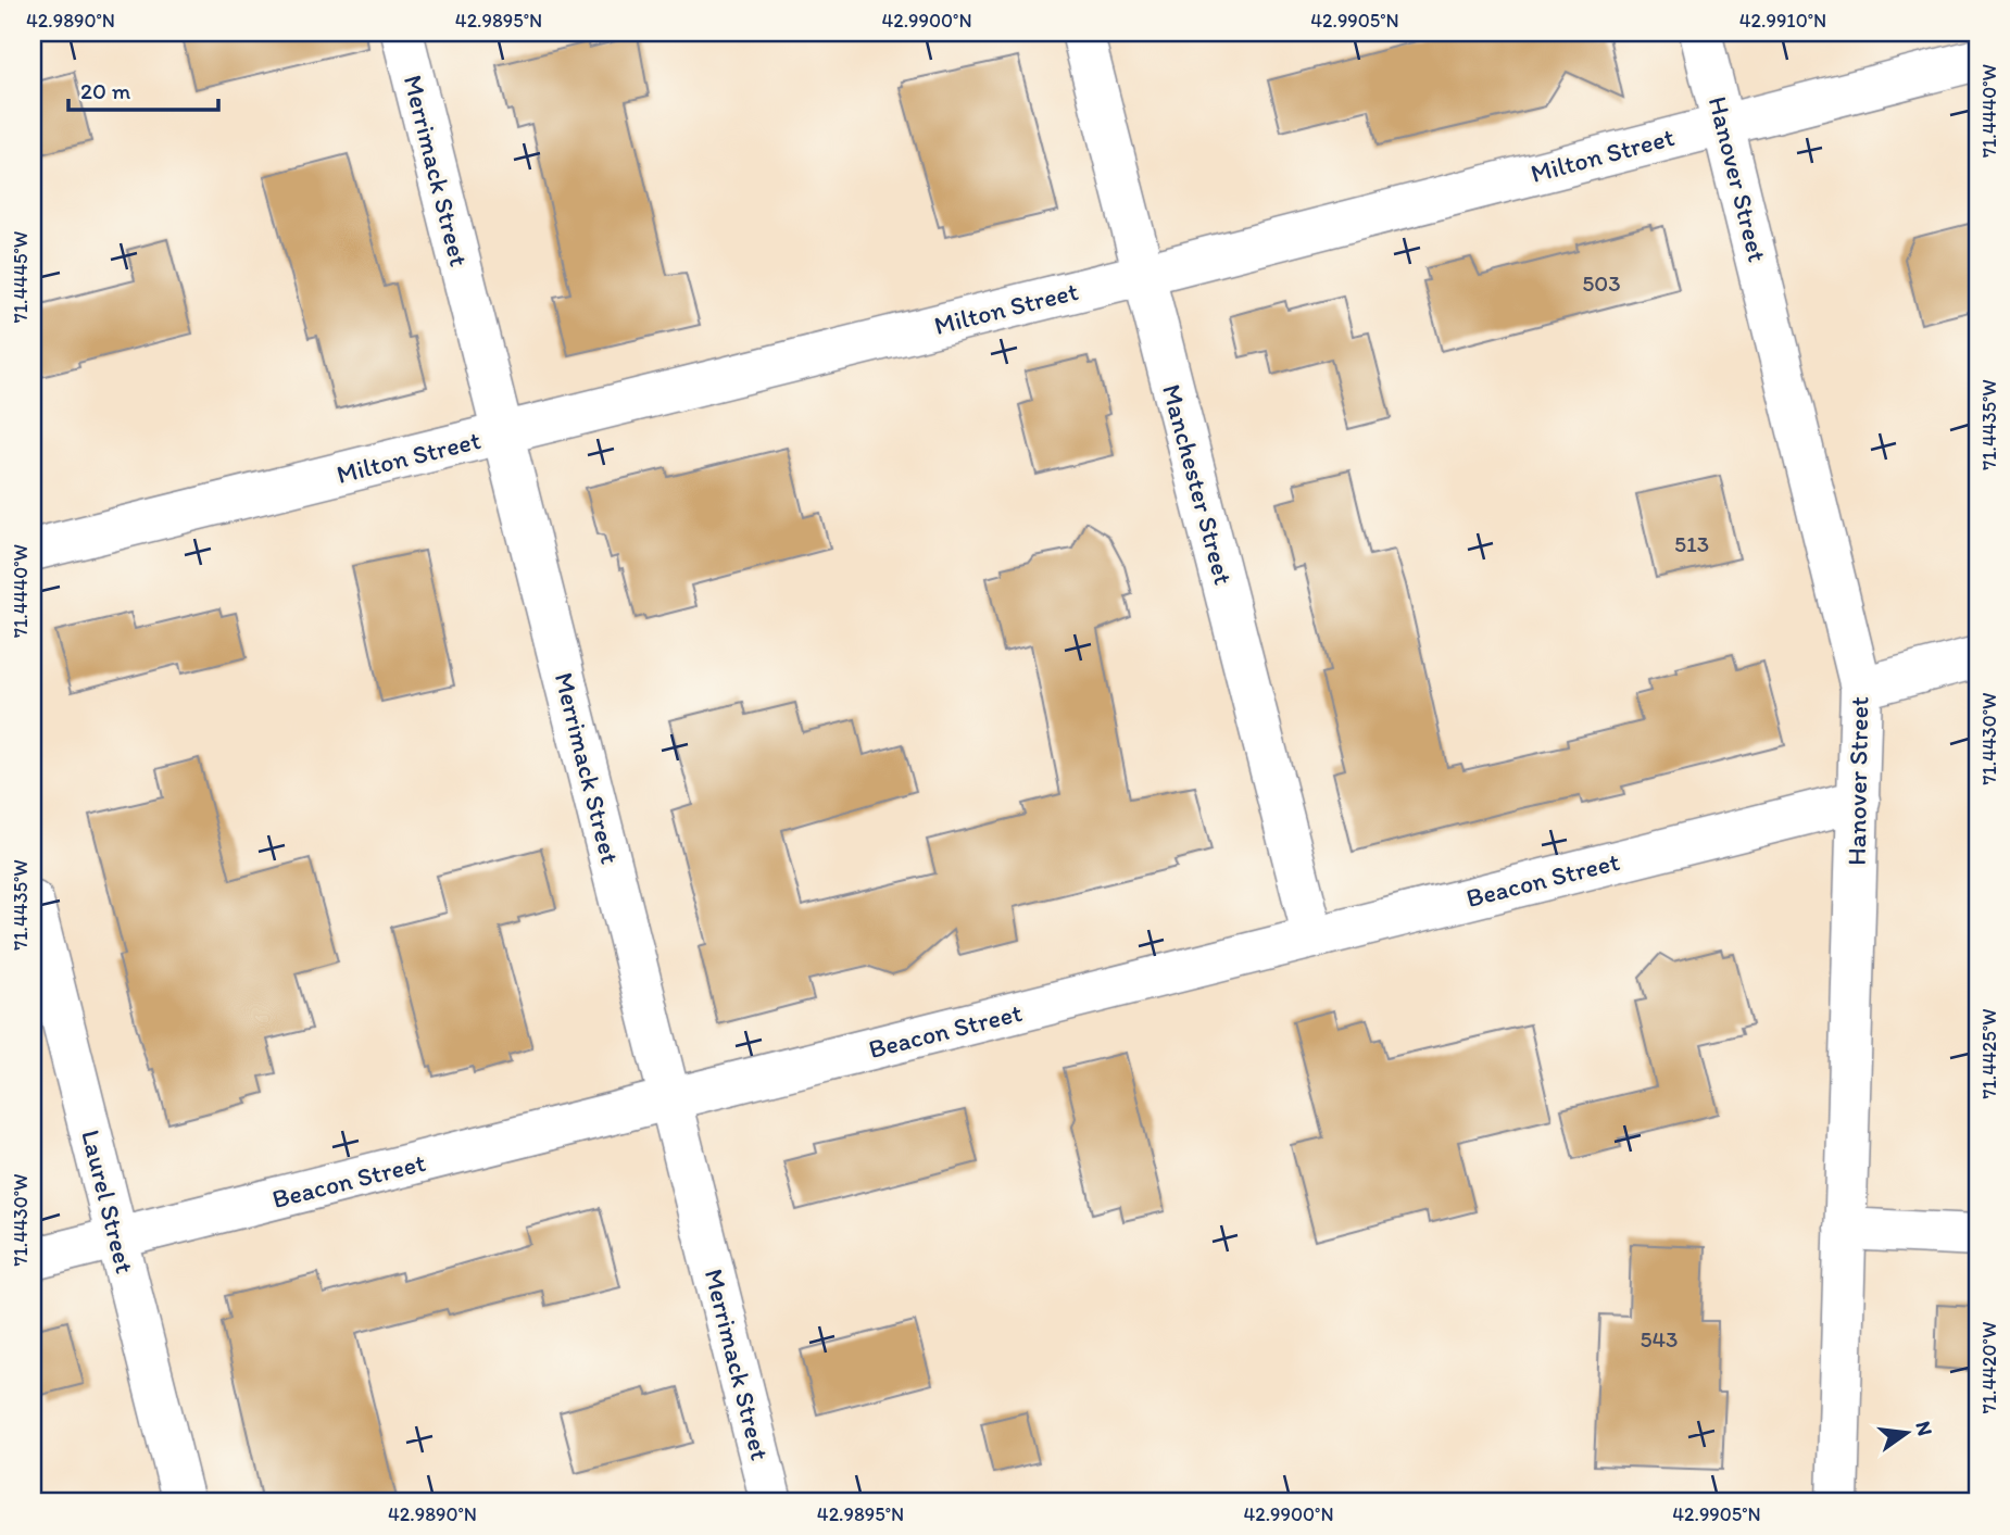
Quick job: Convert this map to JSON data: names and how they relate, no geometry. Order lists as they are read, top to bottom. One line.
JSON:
{"streets":{"street":["Milton Street","Merrimack Street","Hanover Street","Manchester Street","Beacon Street","Laurel Street"]},"crossings":[["Milton Street","Merrimack Street"],["Milton Street","Hanover Street"],["Milton Street","Manchester Street"],["Merrimack Street","Beacon Street"],["Hanover Street","Beacon Street"],["Manchester Street","Beacon Street"],["Beacon Street","Laurel Street"]],"house_numbers":["503","513","543"],"scale_bar":"20 m","north":"right","coordinates":["42.9890°N","42.9895°N","42.9900°N","42.9905°N","42.9910°N","71.4440°W","71.4445°W","71.4435°W","71.4430°W","71.4425°W","71.4420°W"]}
